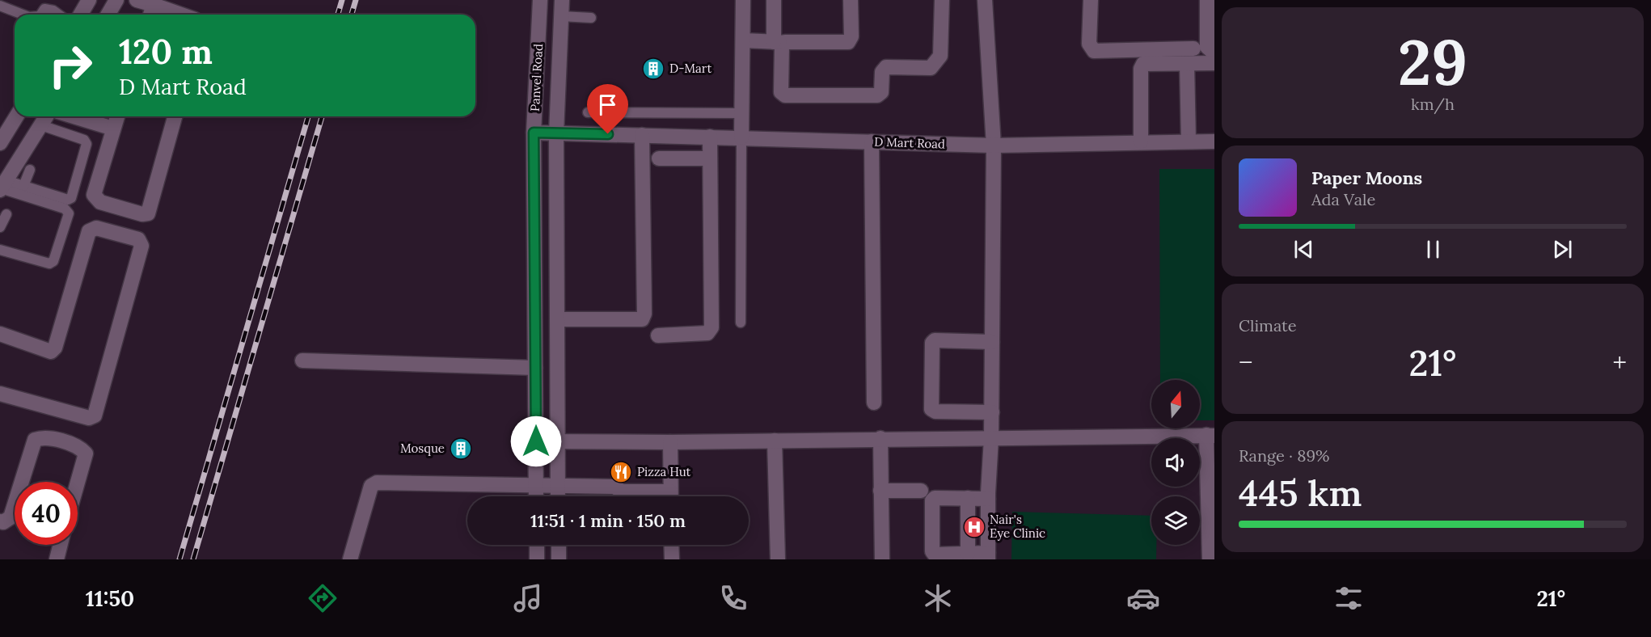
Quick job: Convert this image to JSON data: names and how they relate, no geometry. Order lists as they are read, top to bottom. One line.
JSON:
{"streets":{"street":["Panvel Road","D Mart Road"]},"crossings":[["Panvel Road","D Mart Road"]],"places":{"building":["D-Mart","Mosque"],"restaurant":["Pizza Hut"],"hospital":["Nair's Eye Clinic"]},"north":"top","page":{"tile":[["29","km/h"],"Climate",["Range · 89%","445 km"]],"turn":["120 m","D Mart Road"],"song":["Paper Moons","Ada Vale"],"heat":["−","21°","+"],"limit":"40","trip":"11:51 · 1 min · 150 m","tabs":["11:50","21°"]}}
